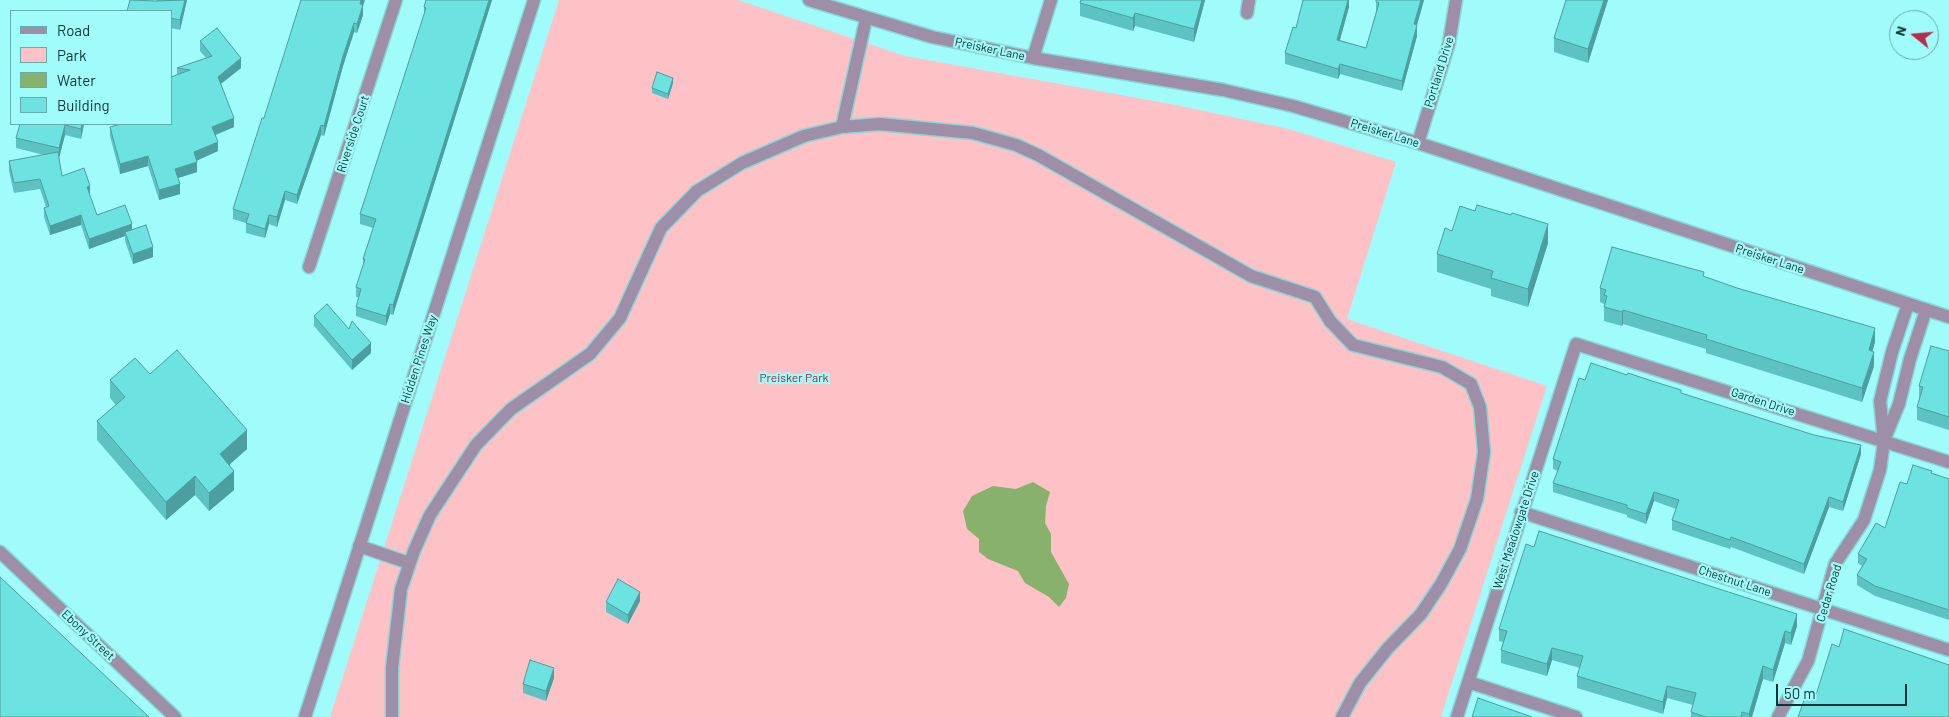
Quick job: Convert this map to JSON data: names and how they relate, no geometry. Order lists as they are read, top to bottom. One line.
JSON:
{"streets":{"street":["Preisker Lane","Portland Drive","Riverside Court","Hidden Pines Way","Garden Drive","West Meadowgate Drive","Chestnut Lane","Cedar Road","Ebony Street"]},"crossings":[["Preisker Lane","Portland Drive"],["Preisker Lane","Cedar Road"],["Garden Drive","West Meadowgate Drive"],["Garden Drive","Cedar Road"],["West Meadowgate Drive","Chestnut Lane"],["Chestnut Lane","Cedar Road"]],"parks":["Preisker Park"],"legend":["Road","Park","Water","Building"],"scale_bar":"50 m","north":"left"}
